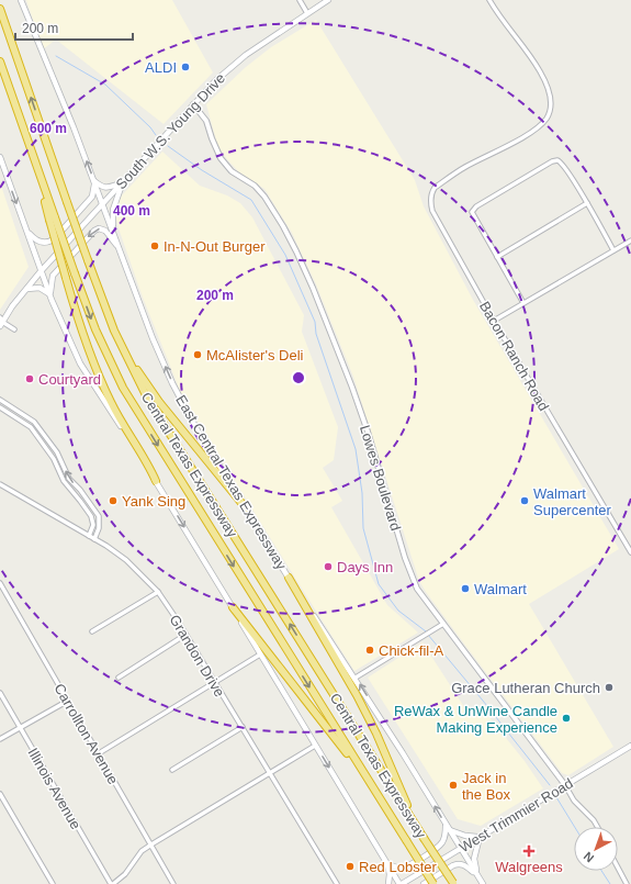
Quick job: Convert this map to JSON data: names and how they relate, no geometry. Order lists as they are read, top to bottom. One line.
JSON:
{"streets":{"highway":["Central Texas Expressway"],"main road":["South W.S. Young Drive","East Central Texas Expressway","West Trimmier Road"],"street":["Bacon Ranch Road","Lowes Boulevard","Grandon Drive","Carrollton Avenue","Illinois Avenue"]},"crossings":[["South W.S. Young Drive","Lowes Boulevard"],["South W.S. Young Drive","East Central Texas Expressway"],["Lowes Boulevard","West Trimmier Road"],["East Central Texas Expressway","West Trimmier Road"]],"one_way":["East Central Texas Expressway"],"places":{"other":["ALDI","In-N-Out Burger","McAlister's Deli","Courtyard","Yank Sing","Walmart Supercenter","Days Inn","Walmart","Chick-fil-A","Grace Lutheran Church","ReWax & UnWine Candle Making Experience","Jack in the Box","Red Lobster"],"health":["Walgreens"]},"scale_bar":"200 m","north":"bottom left","rings":["600 m","400 m","200 m"]}
